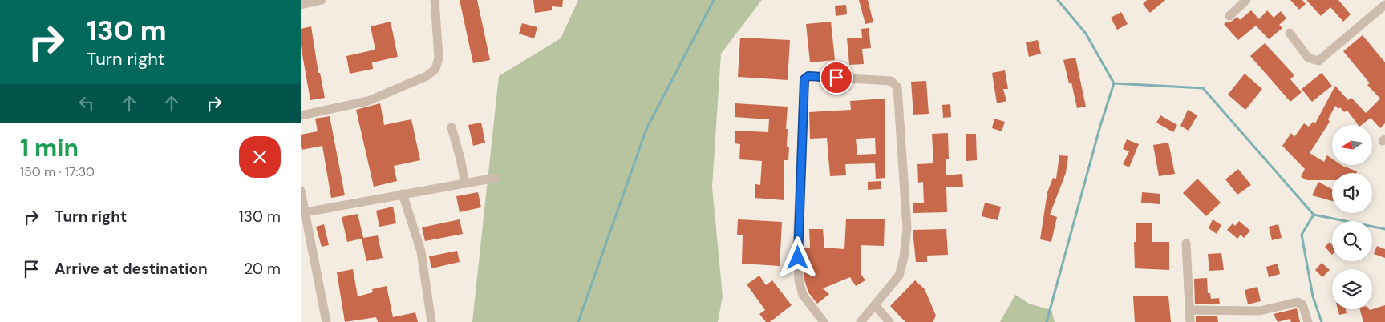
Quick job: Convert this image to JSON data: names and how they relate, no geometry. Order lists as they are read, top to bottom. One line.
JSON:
{"north":"left","page":{"turn":["130 m","Turn right"],"heading":["1 min","150 m · 17:30"],"list":[{"name":"Turn right","value":"130 m"},{"name":"Arrive at destination","value":"20 m"}]}}
